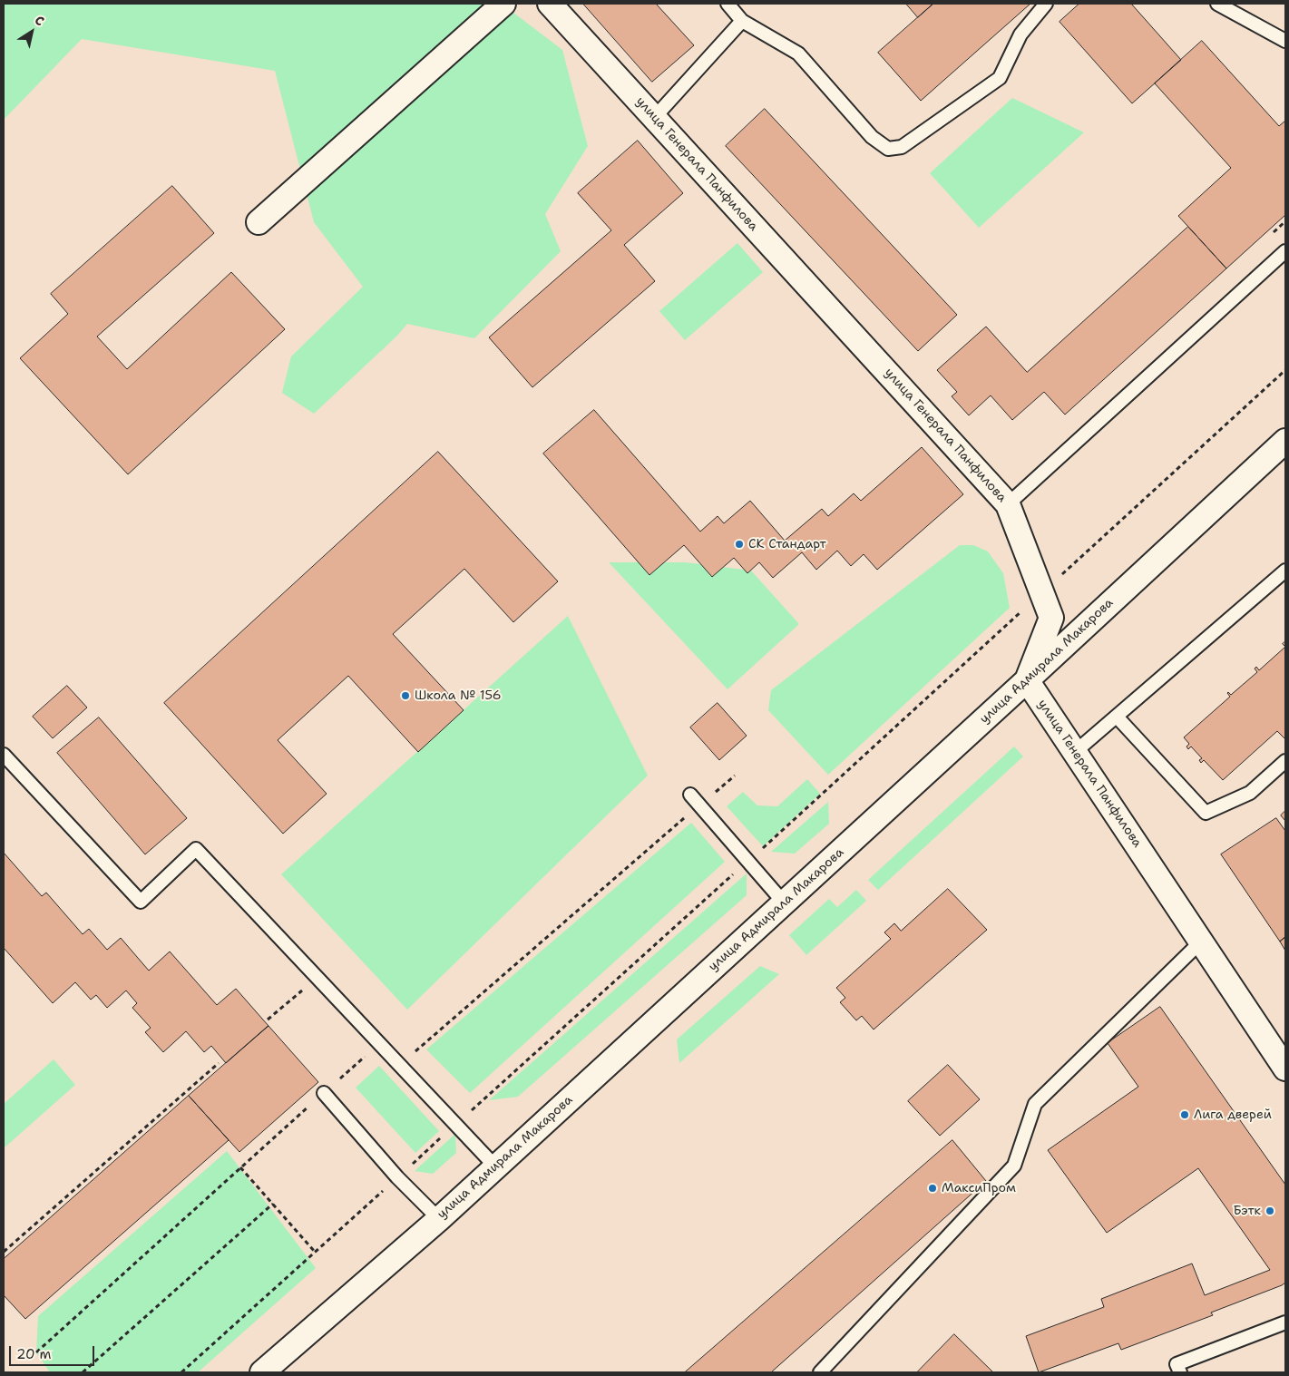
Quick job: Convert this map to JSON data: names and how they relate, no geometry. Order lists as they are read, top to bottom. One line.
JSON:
{"streets":{"street":["улица Генерала Панфилова","улица Адмирала Макарова"]},"crossings":[["улица Генерала Панфилова","улица Адмирала Макарова"]],"places":["СК Стандарт","Школа № 156","Лига дверей","МаксиПром","Бэтк"],"scale_bar":"20 m","north":"top right"}
